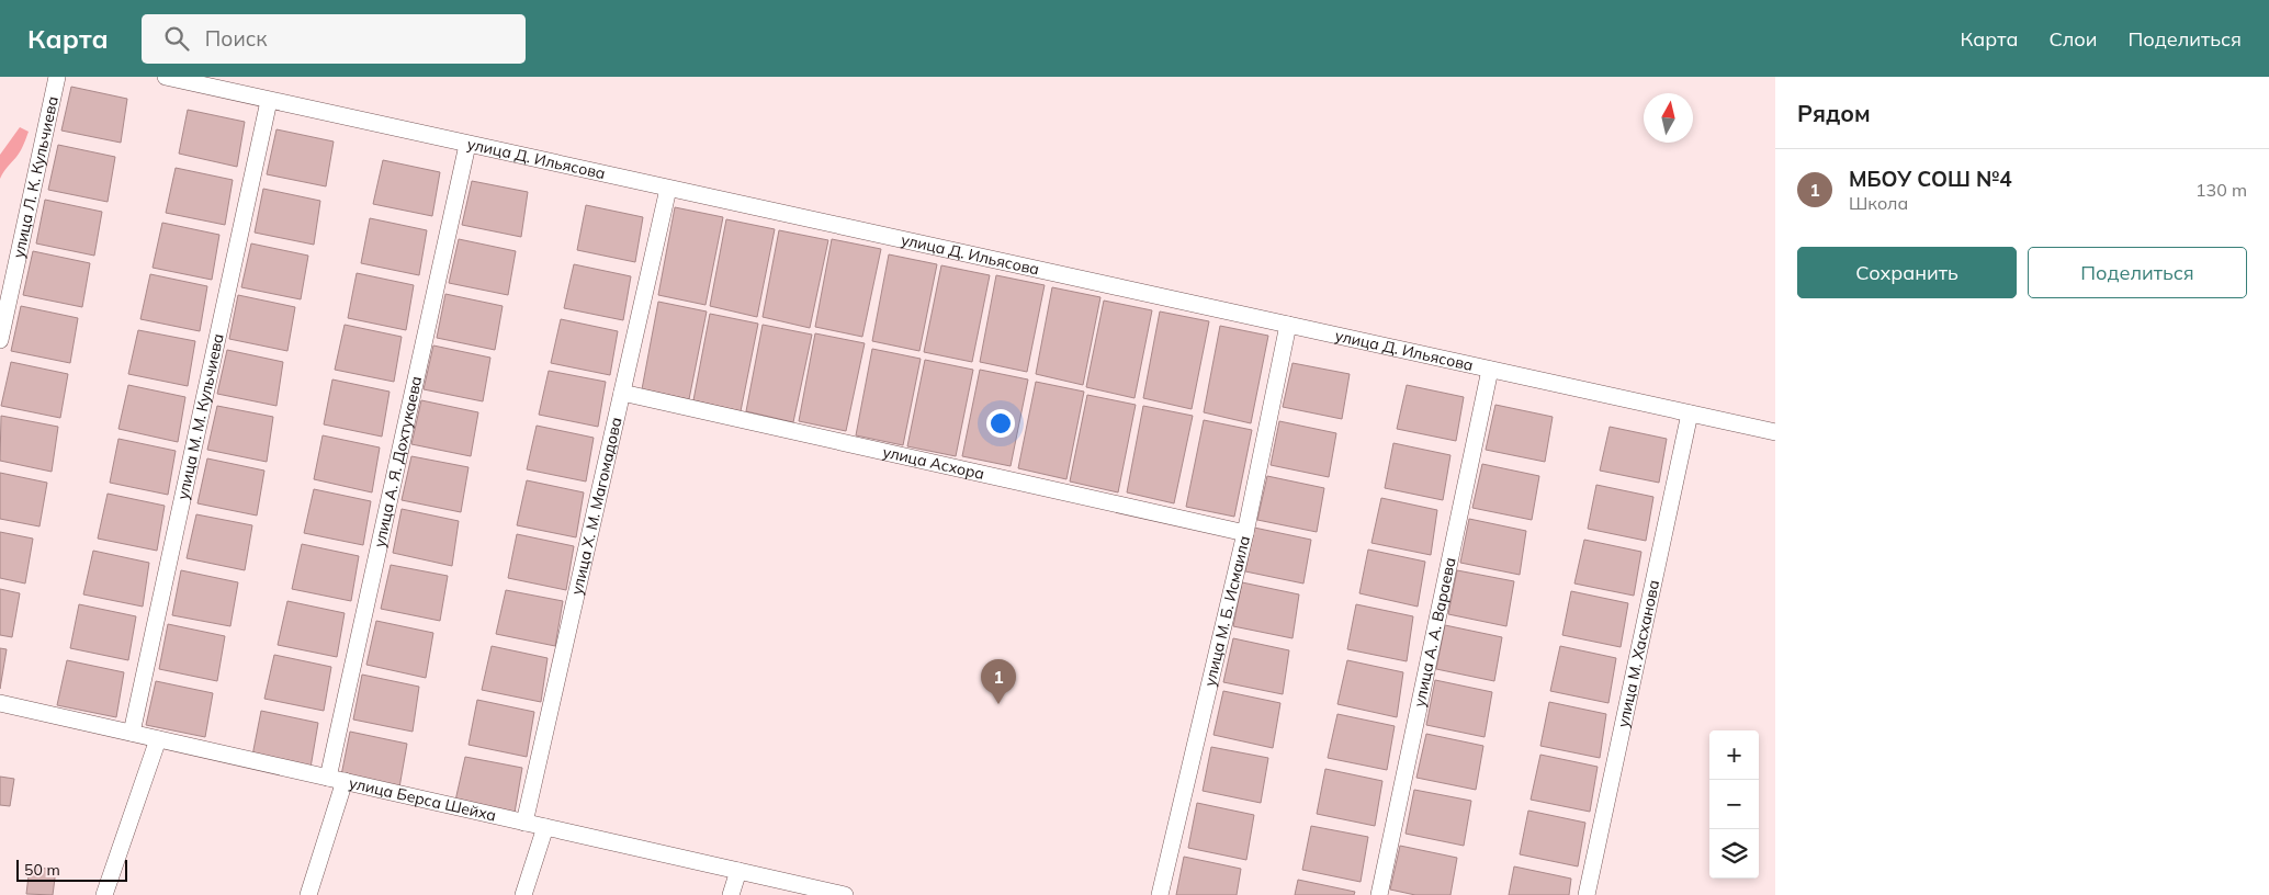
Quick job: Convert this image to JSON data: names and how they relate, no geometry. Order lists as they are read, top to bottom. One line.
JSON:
{"streets":{"street":["улица Д. Ильясова","улица Л. К. Кульчиева","улица М. М. Кульчиева","улица А. Я. Дохтукаева","улица Асхора","улица Х. М. Магомадова","улица М. Б. Исмаила","улица А. А. Вараева","улица М. Хасханова","улица Берса Шейха"]},"crossings":[["улица Д. Ильясова","улица М. М. Кульчиева"],["улица Д. Ильясова","улица А. Я. Дохтукаева"],["улица Д. Ильясова","улица Х. М. Магомадова"],["улица Д. Ильясова","улица М. Б. Исмаила"],["улица Д. Ильясова","улица А. А. Вараева"],["улица Д. Ильясова","улица М. Хасханова"],["улица М. М. Кульчиева","улица Берса Шейха"],["улица А. Я. Дохтукаева","улица Берса Шейха"],["улица Асхора","улица Х. М. Магомадова"],["улица Асхора","улица М. Б. Исмаила"],["улица Х. М. Магомадова","улица Берса Шейха"]],"scale_bar":"50 m","north":"top","page":{"header":"Карта","search":"Поиск","nav":["Карта","Слои","Поделиться"],"heading":"Рядом","list":[{"mark":"1","name":"МБОУ СОШ №4","note":"Школа","value":"130 m"}],"buttons":["Сохранить","Поделиться"],"pins":"1","map_buttons":["+","−"],"scale":"50 m"}}
